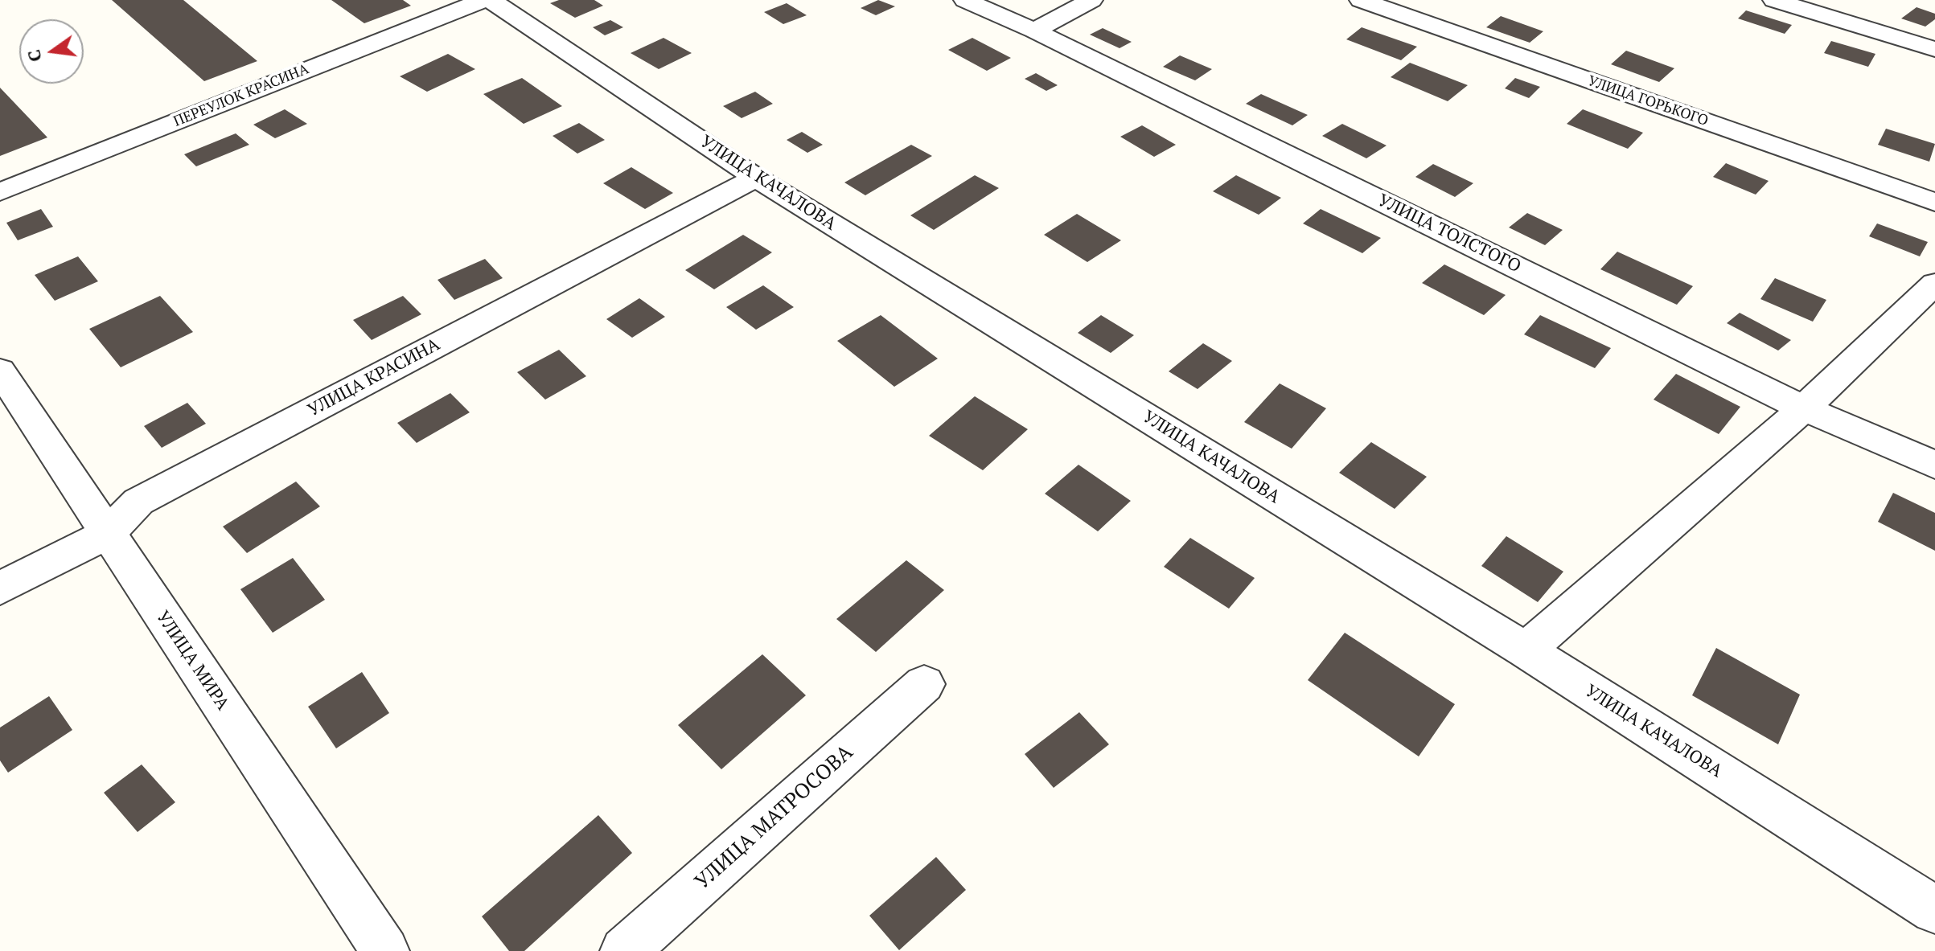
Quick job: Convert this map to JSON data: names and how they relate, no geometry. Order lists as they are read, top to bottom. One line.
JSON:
{"streets":{"street":["ПЕРЕУЛОК КРАСИНА","УЛИЦА ГОРЬКОГО","УЛИЦА КАЧАЛОВА","УЛИЦА ТОЛСТОГО","УЛИЦА КРАСИНА","УЛИЦА МИРА","УЛИЦА МАТРОСОВА"]},"crossings":[["УЛИЦА КАЧАЛОВА","УЛИЦА КРАСИНА"],["УЛИЦА КРАСИНА","УЛИЦА МИРА"]],"north":"left"}
